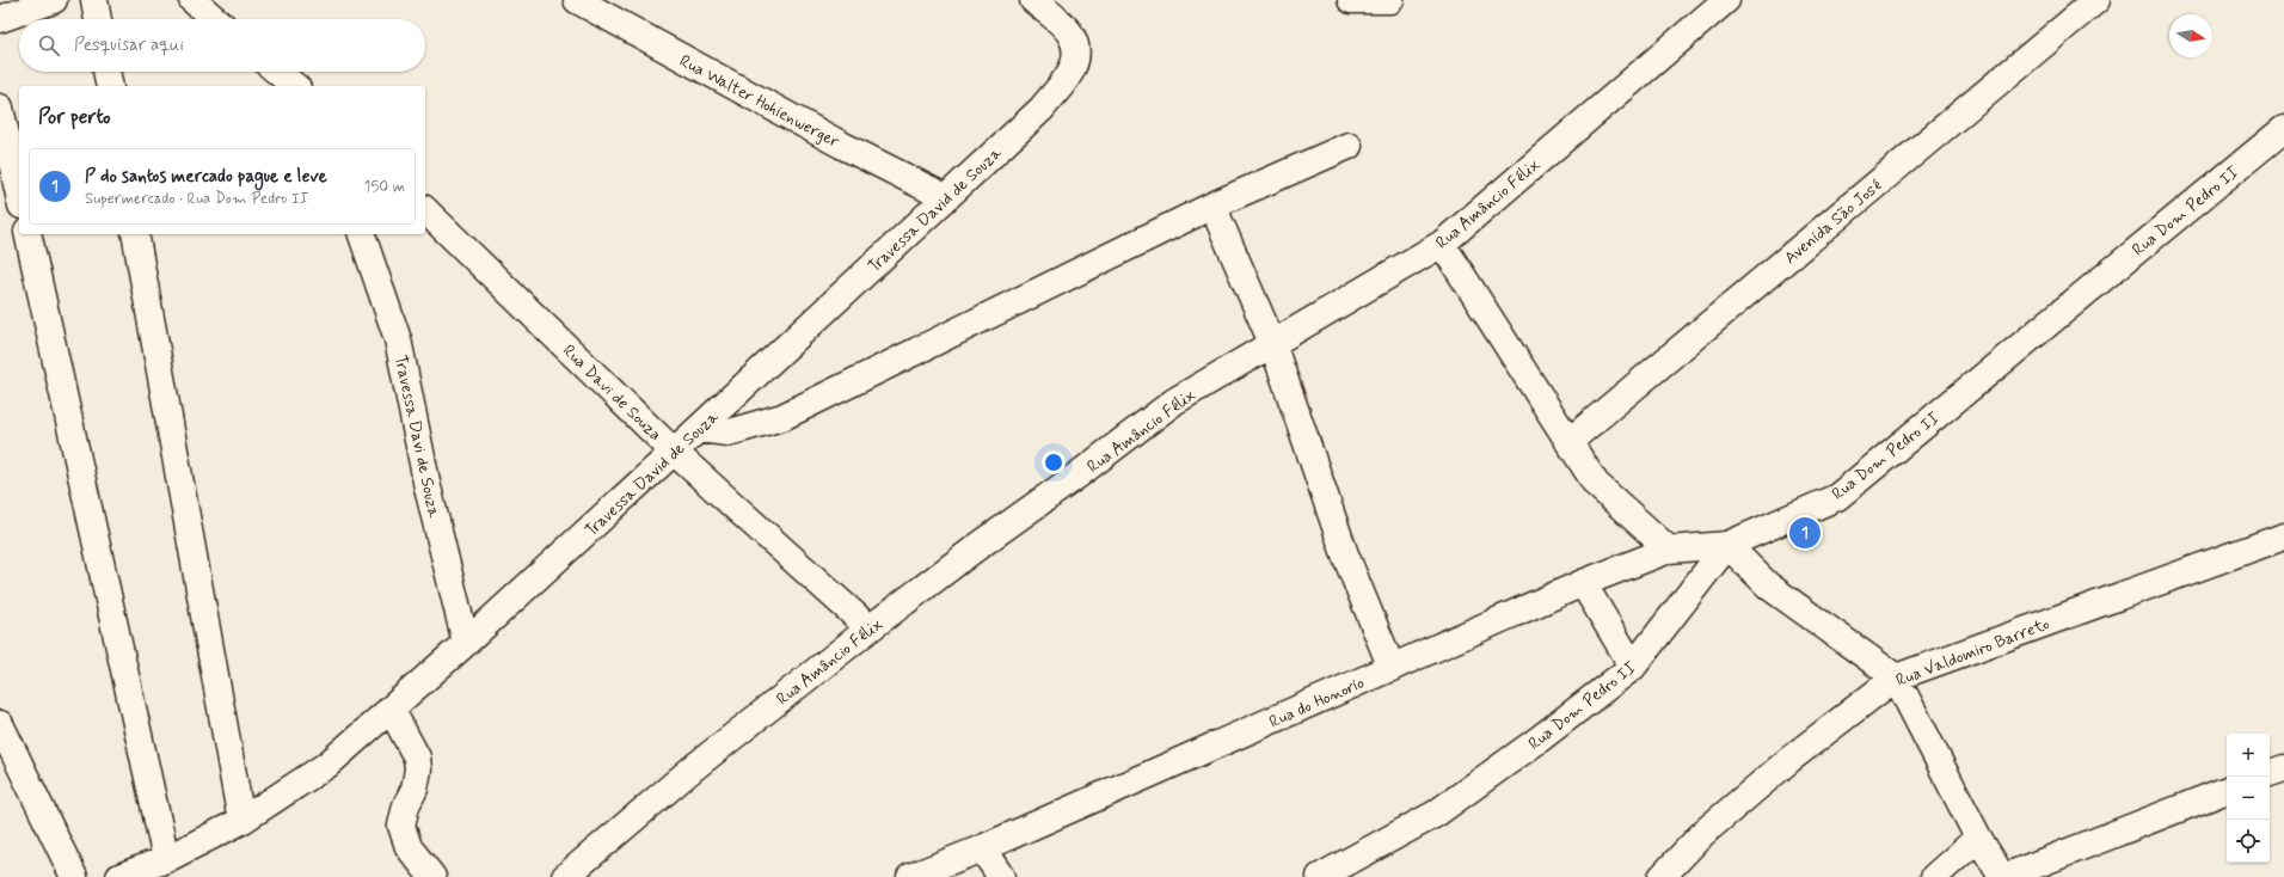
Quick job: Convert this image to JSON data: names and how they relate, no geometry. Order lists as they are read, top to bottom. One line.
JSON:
{"streets":{"street":["Rua Walter Hohienwerger","Rua Amâncio Félix","Travessa David de Souza","Rua Dom Pedro II","Avenida São José","Rua Davi de Souza","Travessa Davi de Souza","Rua Valdomiro Barreto","Rua do Honorio"]},"crossings":[["Rua Walter Hohienwerger","Travessa David de Souza"],["Rua Amâncio Félix","Rua Davi de Souza"],["Travessa David de Souza","Rua Davi de Souza"],["Travessa David de Souza","Travessa Davi de Souza"],["Rua Dom Pedro II","Rua do Honorio"]],"north":"right","page":{"search":"Pesquisar aqui","heading":"Por perto","list":[{"mark":"1","name":"P do santos mercado pague e leve","note":"Supermercado · Rua Dom Pedro II","value":"150 m"}],"pins":"1","map_buttons":["+","−"]}}
